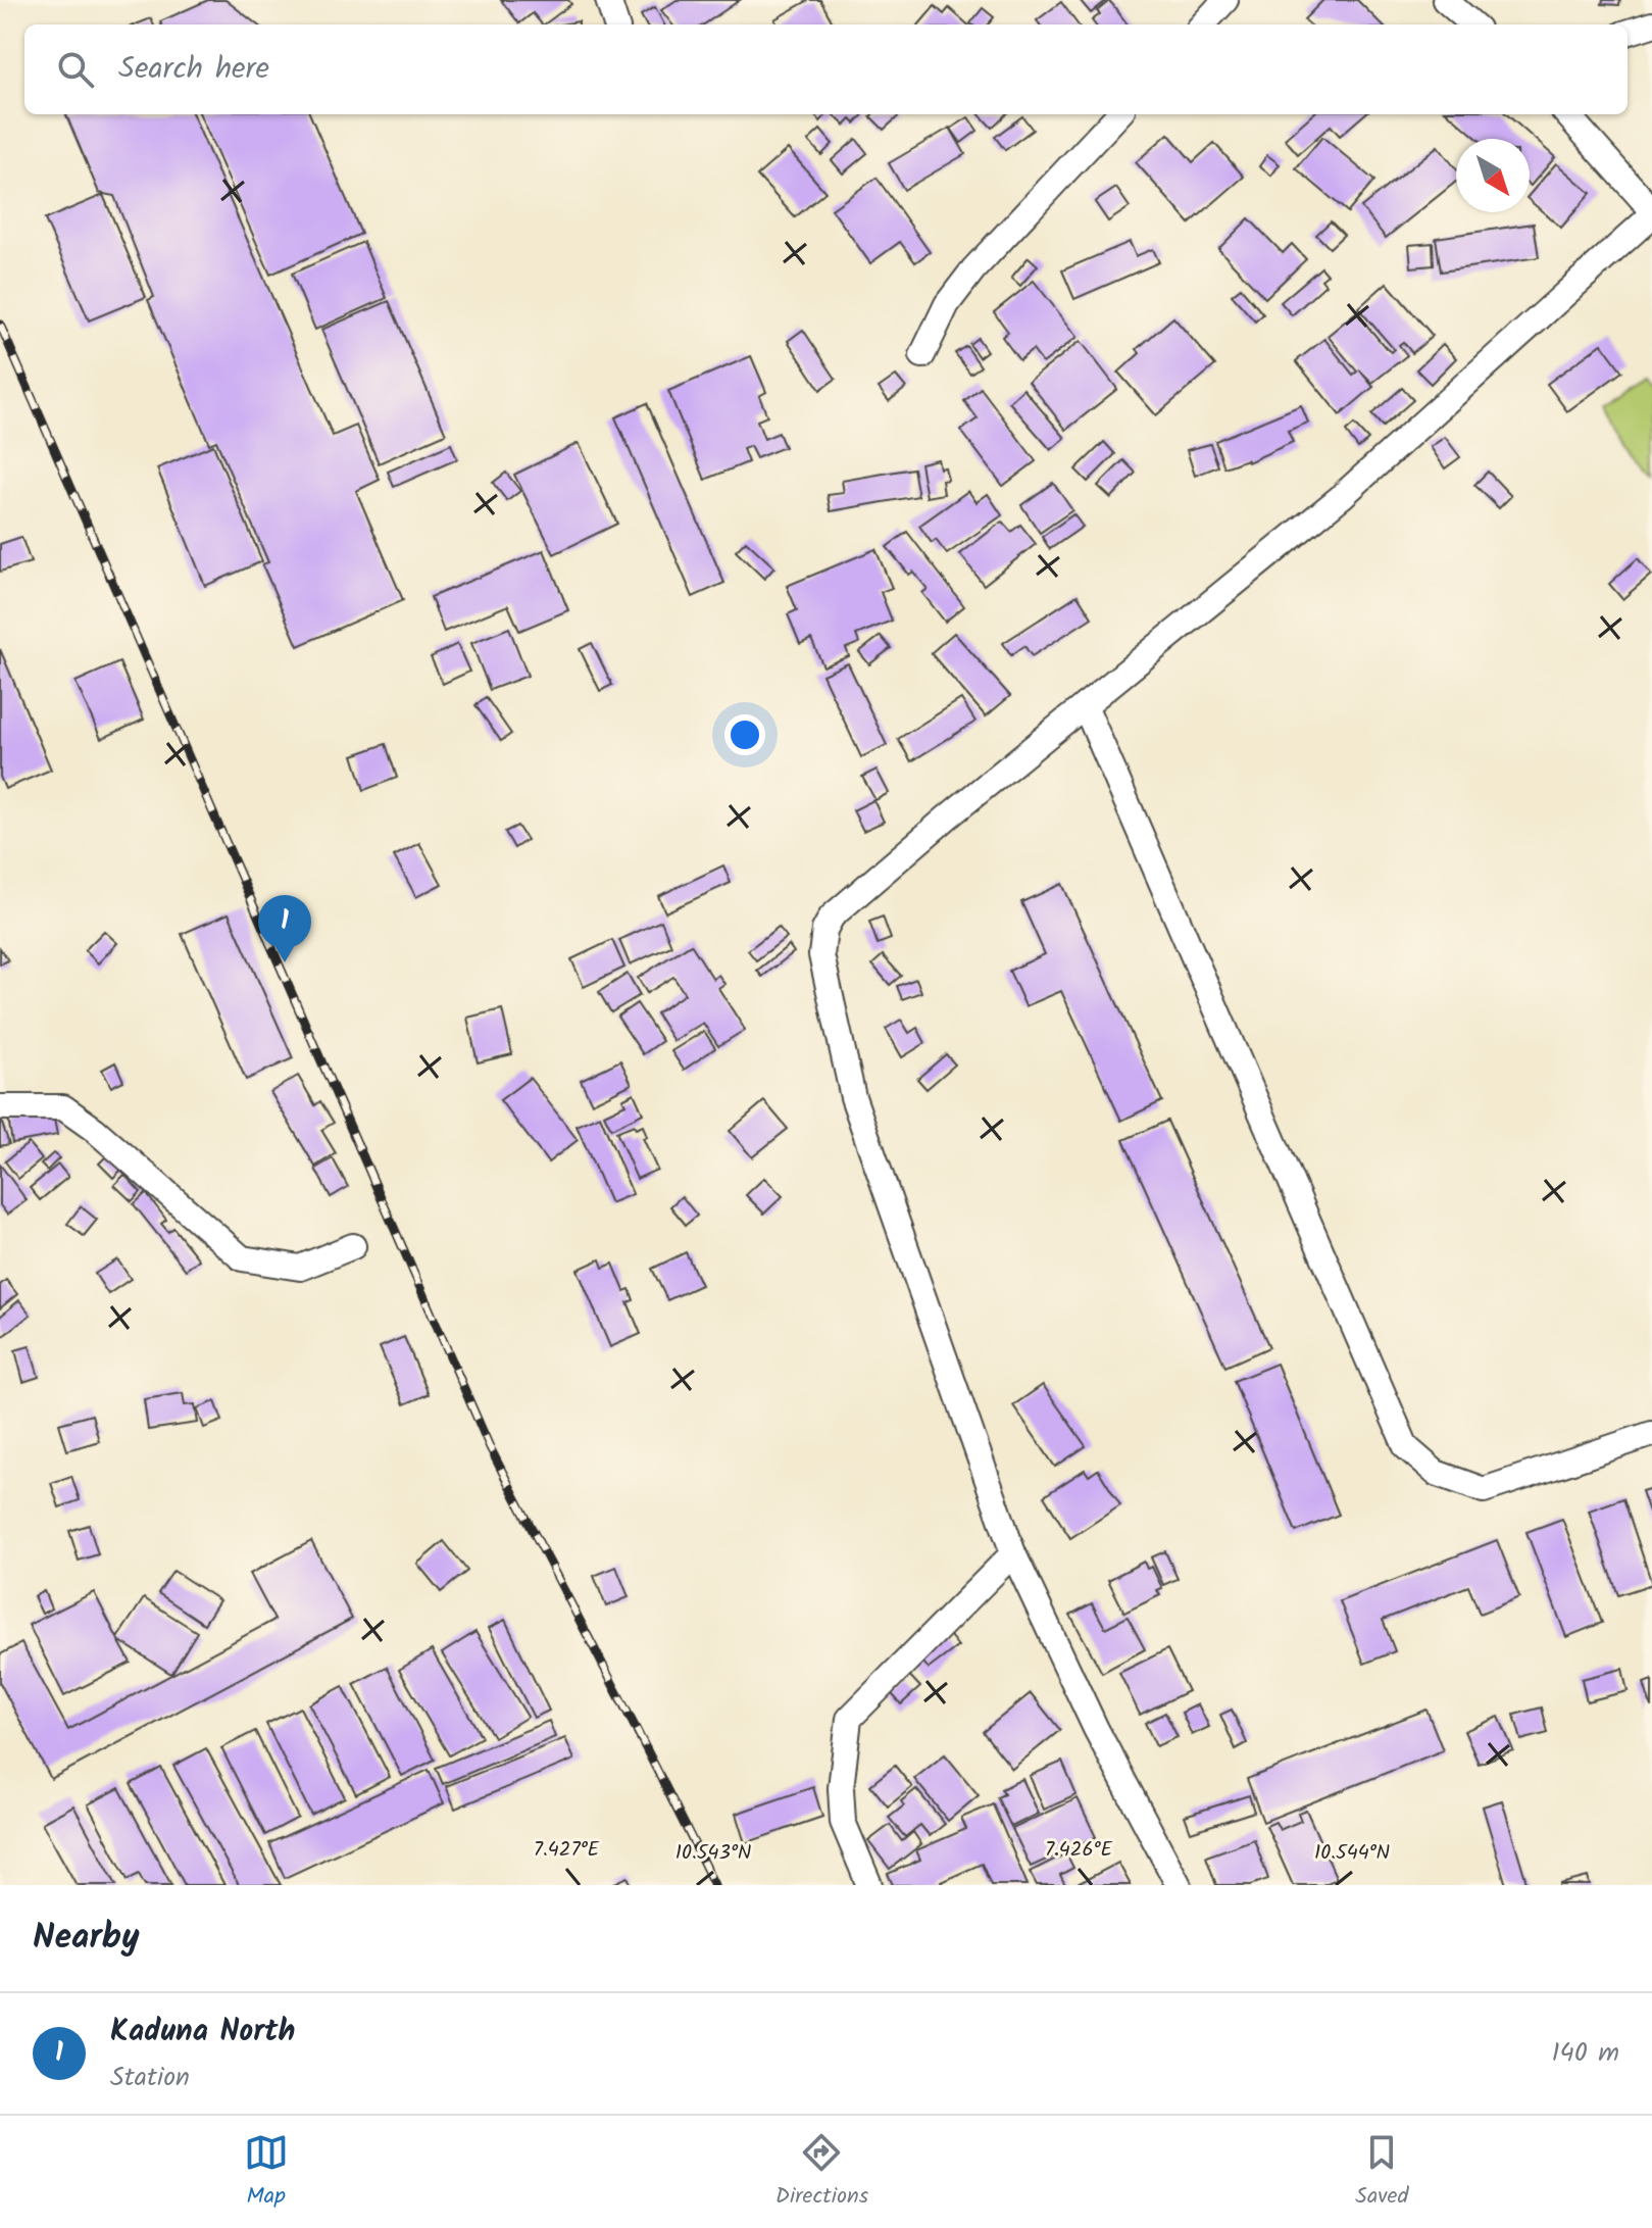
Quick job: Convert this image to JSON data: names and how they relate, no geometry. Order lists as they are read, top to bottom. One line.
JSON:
{"north":"bottom right","page":{"search":"Search here","pins":"1","heading":"Nearby","list":[{"mark":"1","name":"Kaduna North","note":"Station","value":"140 m"}],"nav":["Map","Directions","Saved"]},"coordinates":["7.427°E","7.426°E","10.543°N","10.544°N"]}
